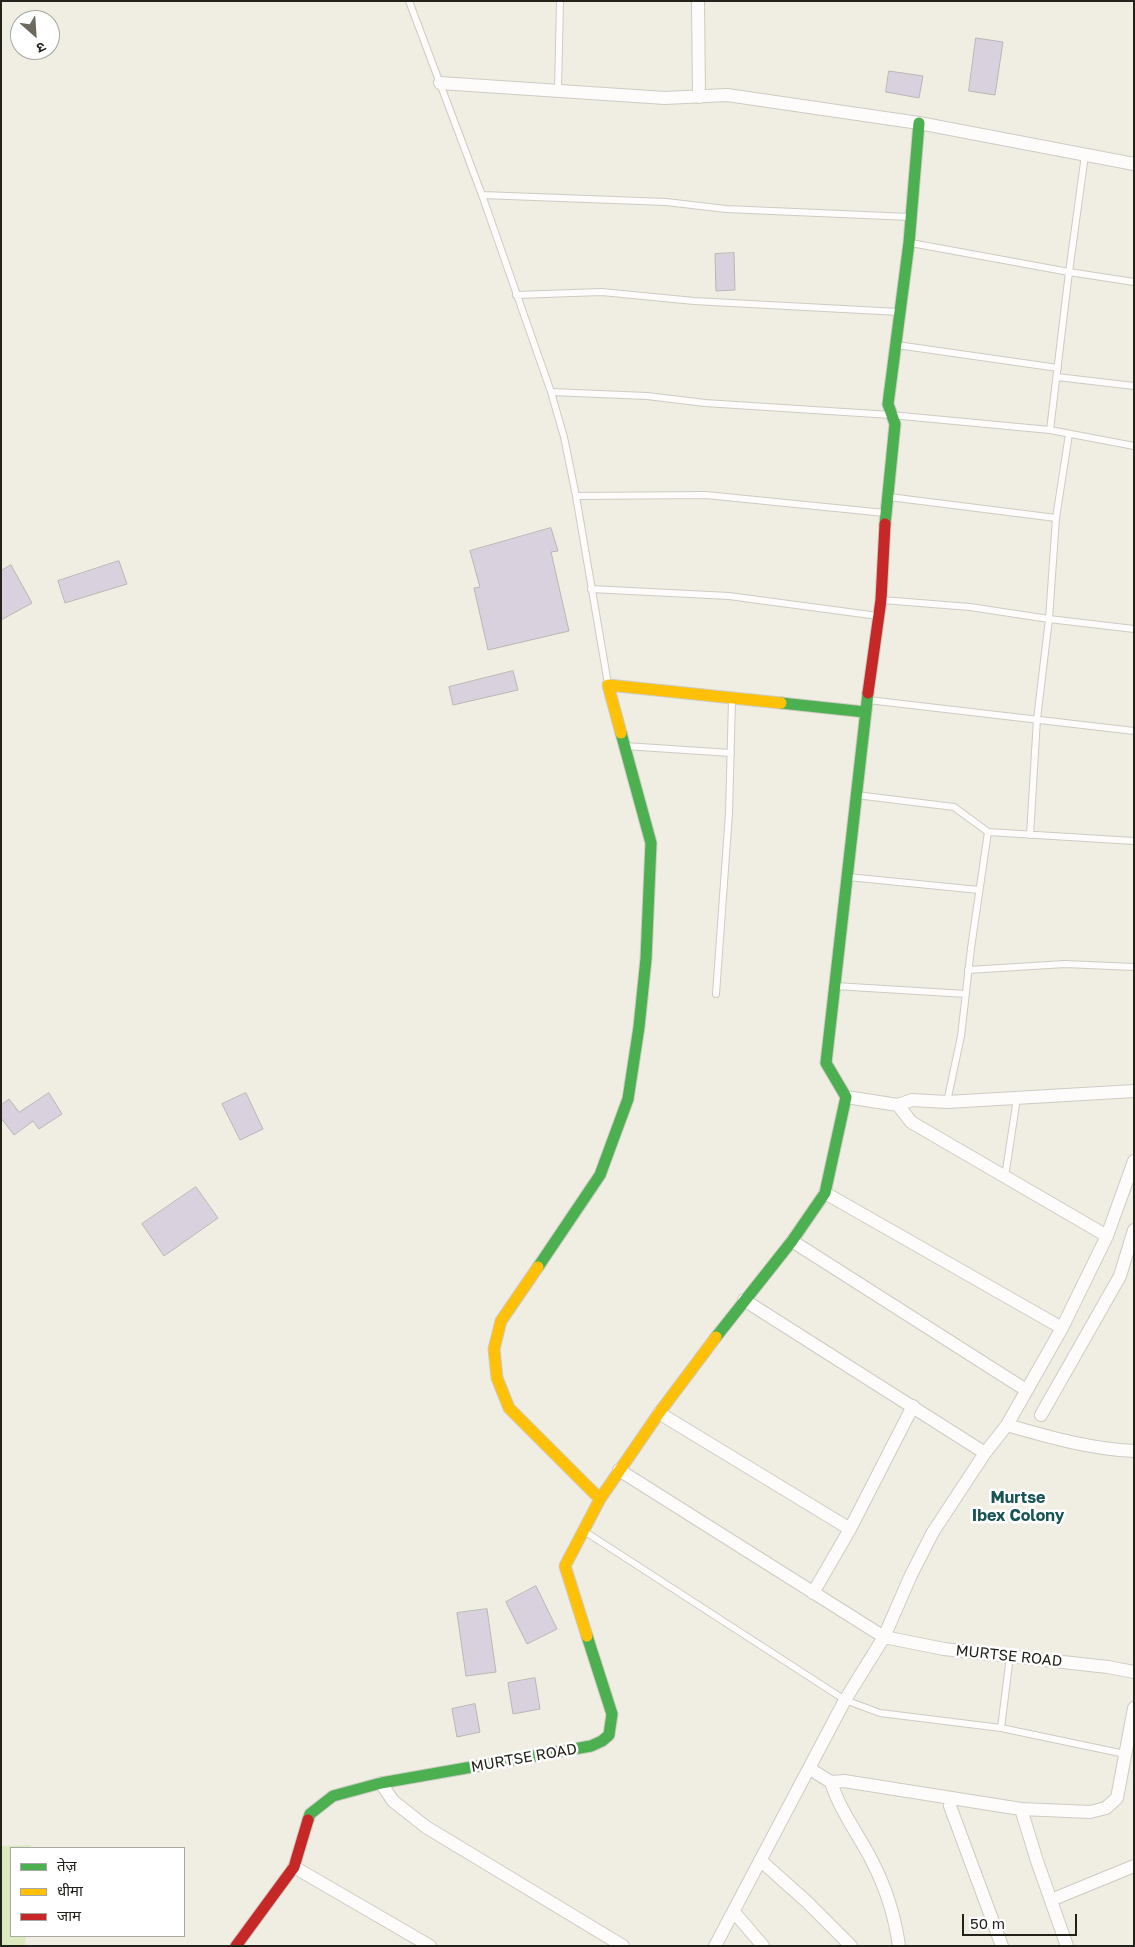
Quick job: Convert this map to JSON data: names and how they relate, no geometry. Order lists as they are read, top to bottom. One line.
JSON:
{"streets":{"street":["MURTSE ROAD"]},"districts":["Murtse Ibex Colony"],"legend":["तेज़","धीमा","जाम"],"scale_bar":"50 m","north":"bottom right"}
